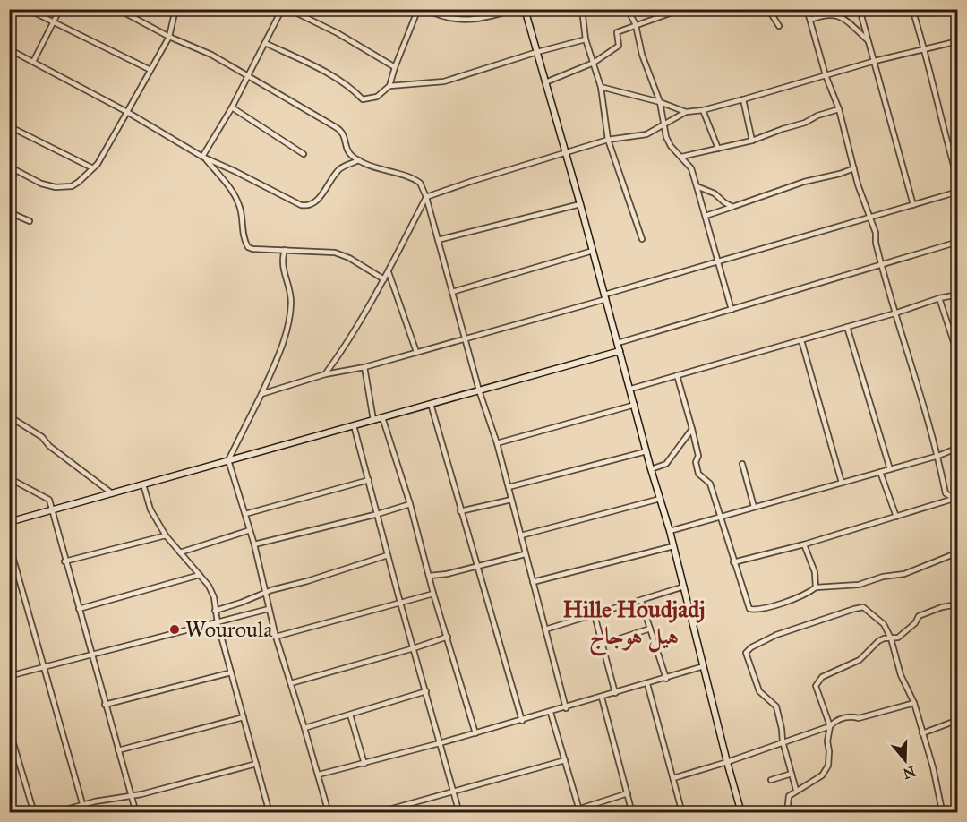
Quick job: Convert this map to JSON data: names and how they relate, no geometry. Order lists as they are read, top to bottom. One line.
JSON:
{"districts":["Hille Houdjadj هيل هوجاج"],"places":["Wouroula"],"north":"bottom"}
